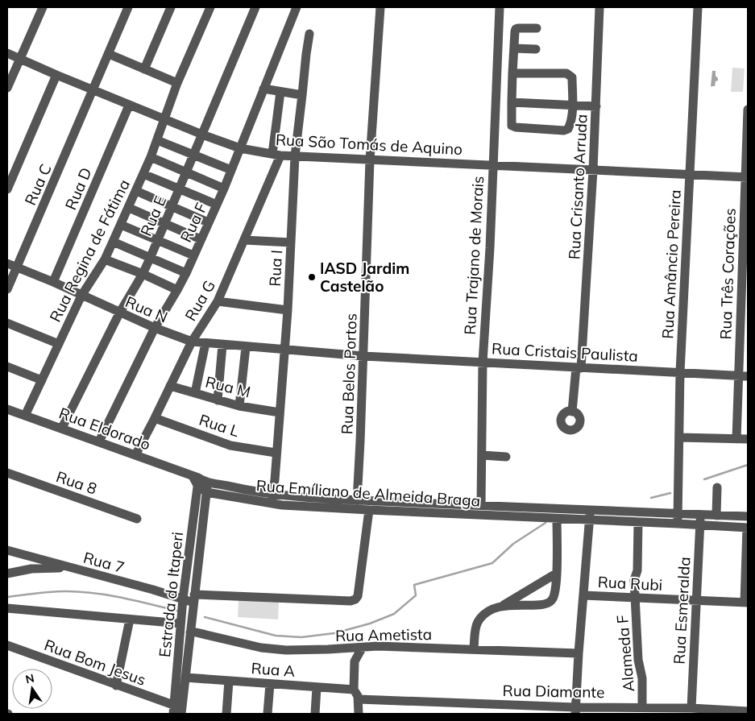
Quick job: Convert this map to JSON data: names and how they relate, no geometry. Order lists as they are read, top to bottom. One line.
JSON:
{"streets":{"street":["Rua São Tomás de Aquino","Rua C","Rua Crisanto Arruda","Rua D","Rua E","Rua F","Rua Regina de Fátima","Rua Trajano de Morais","Rua Amâncio Pereira","Rua I","Rua Três Corações","Rua G","Rua N","Rua Cristais Paulista","Rua Belos Portos","Rua M","Rua L","Rua Eldorado","Rua 8","Rua Emíliano de Almeida Braga","Rua 7","Rua Rubi","Estrada do Itaperi","Rua Esmeralda","Rua Ametista","Alameda F","Rua Bom Jesus","Rua A","Rua Diamante"]},"crossings":[["Rua São Tomás de Aquino","Rua C"],["Rua São Tomás de Aquino","Rua Crisanto Arruda"],["Rua São Tomás de Aquino","Rua D"],["Rua São Tomás de Aquino","Rua E"],["Rua São Tomás de Aquino","Rua F"],["Rua São Tomás de Aquino","Rua Regina de Fátima"],["Rua São Tomás de Aquino","Rua Trajano de Morais"],["Rua São Tomás de Aquino","Rua Amâncio Pereira"],["Rua São Tomás de Aquino","Rua I"],["Rua São Tomás de Aquino","Rua Três Corações"],["Rua São Tomás de Aquino","Rua G"],["Rua São Tomás de Aquino","Rua Belos Portos"],["Rua C","Rua N"],["Rua Crisanto Arruda","Rua Cristais Paulista"],["Rua D","Rua N"],["Rua E","Rua N"],["Rua E","Rua Eldorado"],["Rua F","Rua N"],["Rua F","Rua Eldorado"],["Rua Regina de Fátima","Rua N"],["Rua Regina de Fátima","Rua Eldorado"],["Rua Trajano de Morais","Rua Cristais Paulista"],["Rua Trajano de Morais","Rua Emíliano de Almeida Braga"],["Rua Amâncio Pereira","Rua Cristais Paulista"],["Rua Amâncio Pereira","Rua Emíliano de Almeida Braga"],["Rua I","Rua N"],["Rua I","Rua Cristais Paulista"],["Rua I","Rua M"],["Rua I","Rua L"],["Rua I","Rua Emíliano de Almeida Braga"],["Rua Três Corações","Rua Cristais Paulista"],["Rua G","Rua N"],["Rua G","Rua M"],["Rua G","Rua L"],["Rua G","Rua Eldorado"],["Rua N","Rua Cristais Paulista"],["Rua Cristais Paulista","Rua Belos Portos"],["Rua Belos Portos","Rua Emíliano de Almeida Braga"],["Rua Eldorado","Estrada do Itaperi"],["Rua Emíliano de Almeida Braga","Rua 7"],["Rua Emíliano de Almeida Braga","Estrada do Itaperi"],["Rua Emíliano de Almeida Braga","Rua Esmeralda"],["Rua Emíliano de Almeida Braga","Alameda F"],["Rua 7","Estrada do Itaperi"],["Rua Rubi","Rua Esmeralda"],["Rua Rubi","Alameda F"],["Estrada do Itaperi","Rua Ametista"],["Estrada do Itaperi","Rua Bom Jesus"],["Estrada do Itaperi","Rua A"],["Rua Esmeralda","Rua Diamante"],["Alameda F","Rua Diamante"],["Rua A","Rua Diamante"]],"places":["IASD Jardim Castelão"],"north":"top"}
